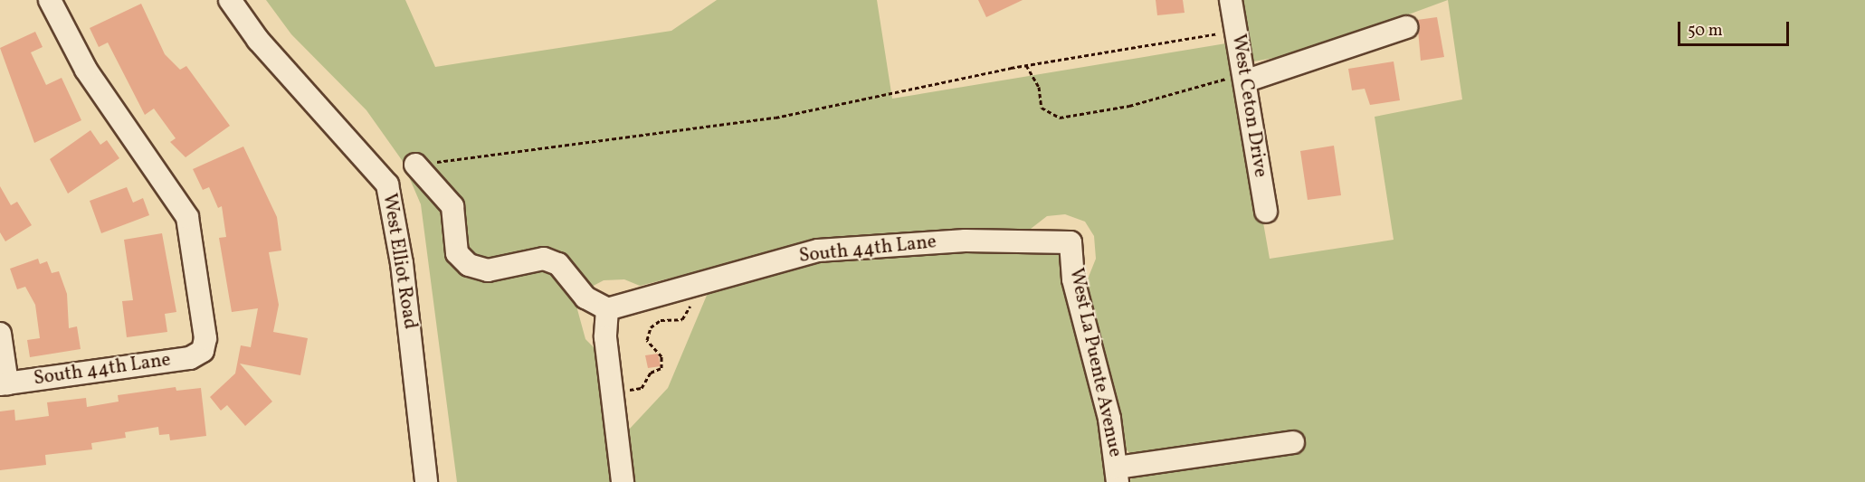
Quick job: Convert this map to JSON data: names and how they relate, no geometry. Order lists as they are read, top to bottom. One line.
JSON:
{"streets":{"street":["West Ceton Drive","South 44th Lane","West Elliot Road","West La Puente Avenue"]},"crossings":[["South 44th Lane","West La Puente Avenue"]],"scale_bar":"50 m"}
